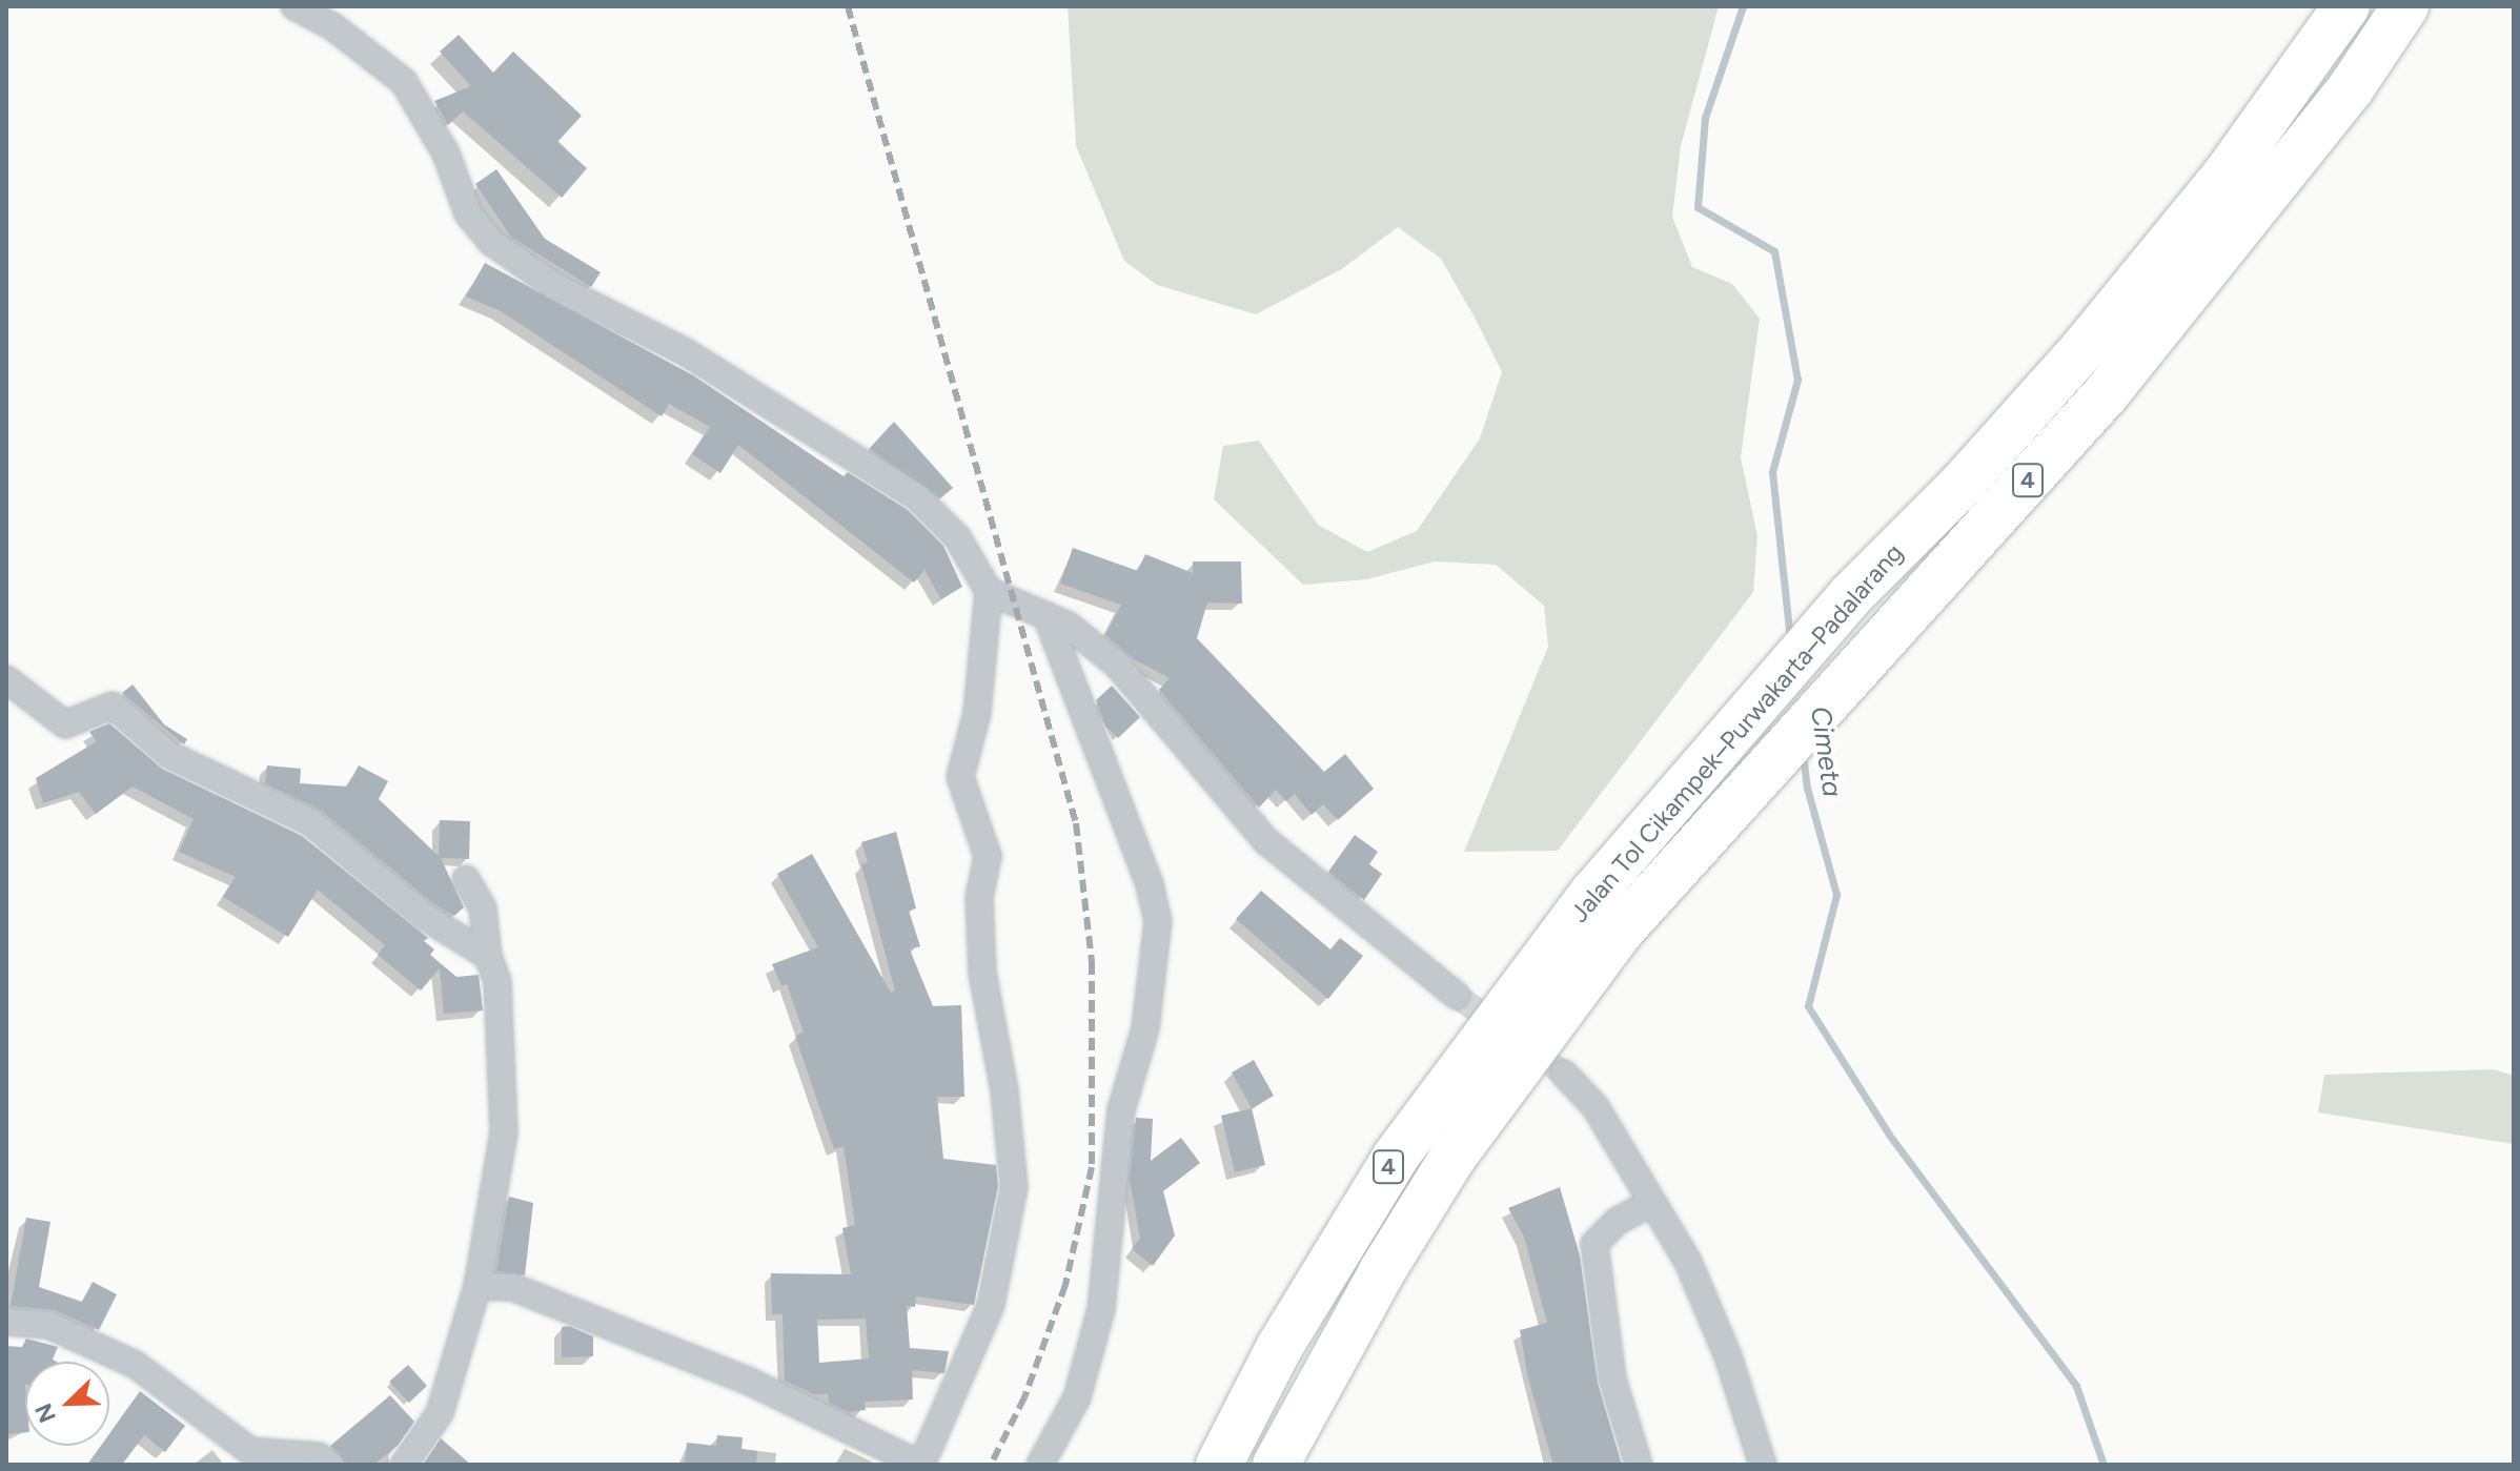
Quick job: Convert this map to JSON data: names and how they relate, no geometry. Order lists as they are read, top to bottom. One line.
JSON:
{"streets":{"highway":["4","Jalan Tol Cikampek–Purwakarta–Padalarang"]},"water":["Cimeta"],"north":"bottom left"}
